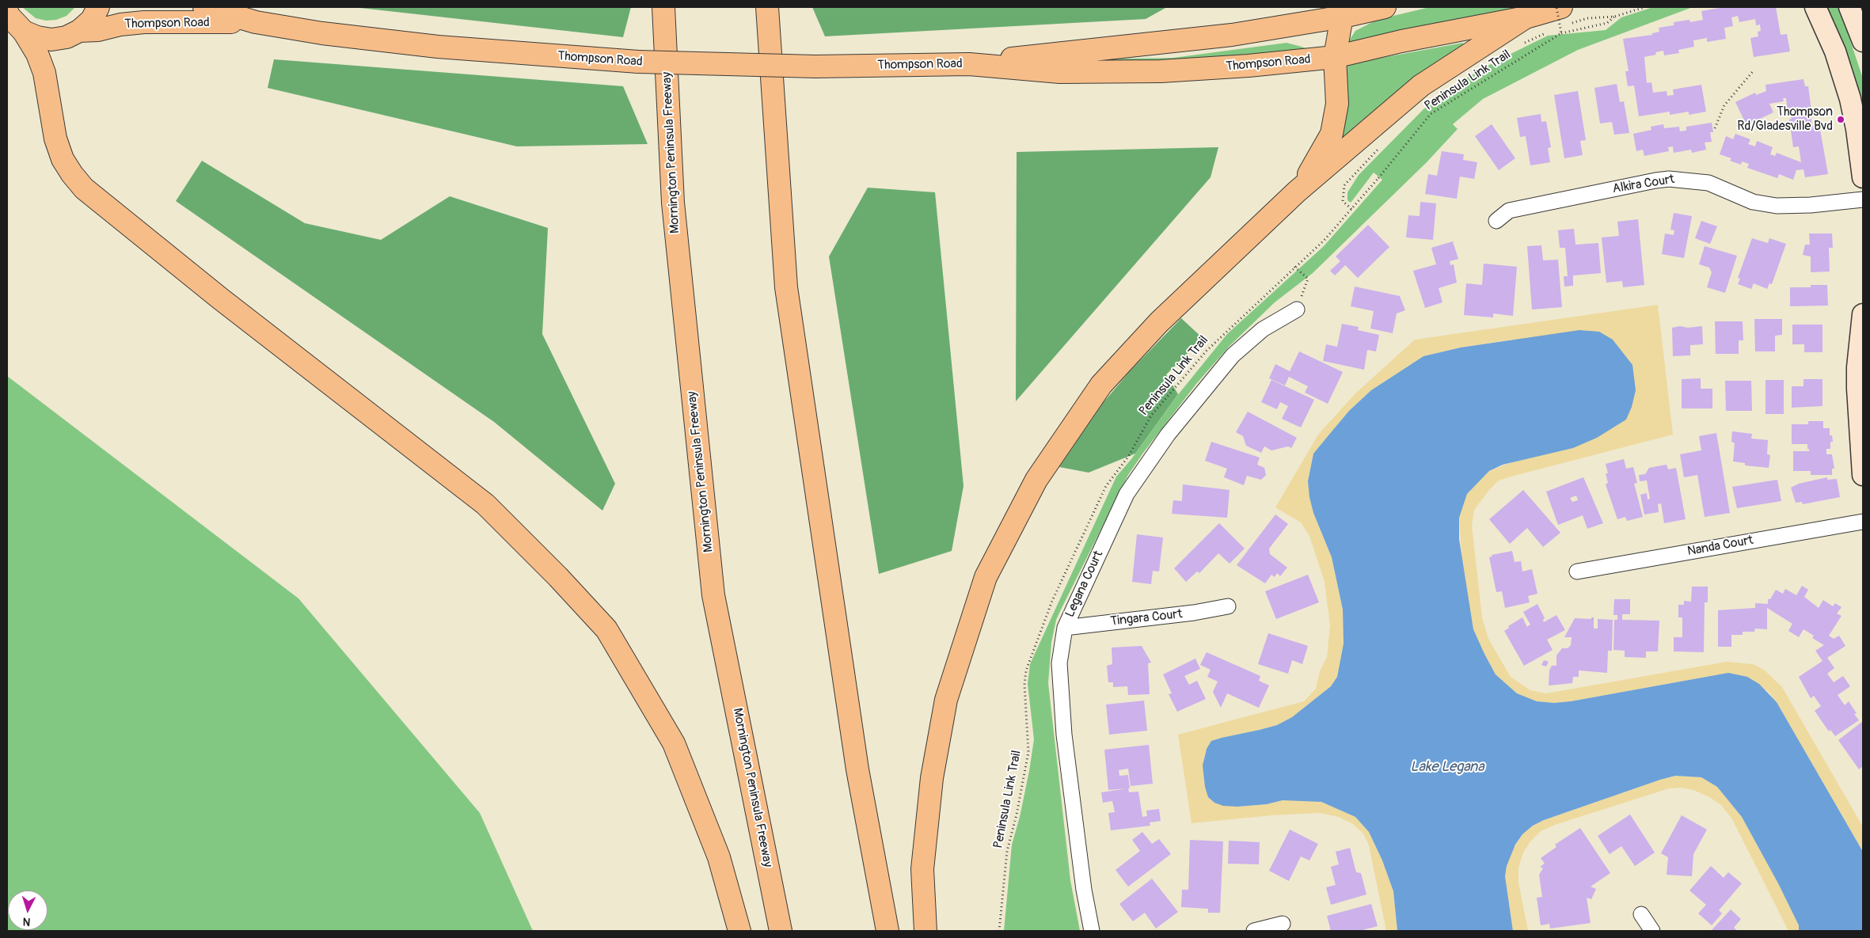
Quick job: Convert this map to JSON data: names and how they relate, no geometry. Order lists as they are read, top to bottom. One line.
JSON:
{"streets":{"main road":["Thompson Road","Mornington Peninsula Freeway"],"street":["Alkira Court","Nanda Court","Legana Court","Tingara Court"],"path":["Peninsula Link Trail"]},"crossings":[["Legana Court","Tingara Court"]],"water":["Lake Legana"],"places":["Thompson Rd/Gladesville Bvd"],"north":"bottom"}
